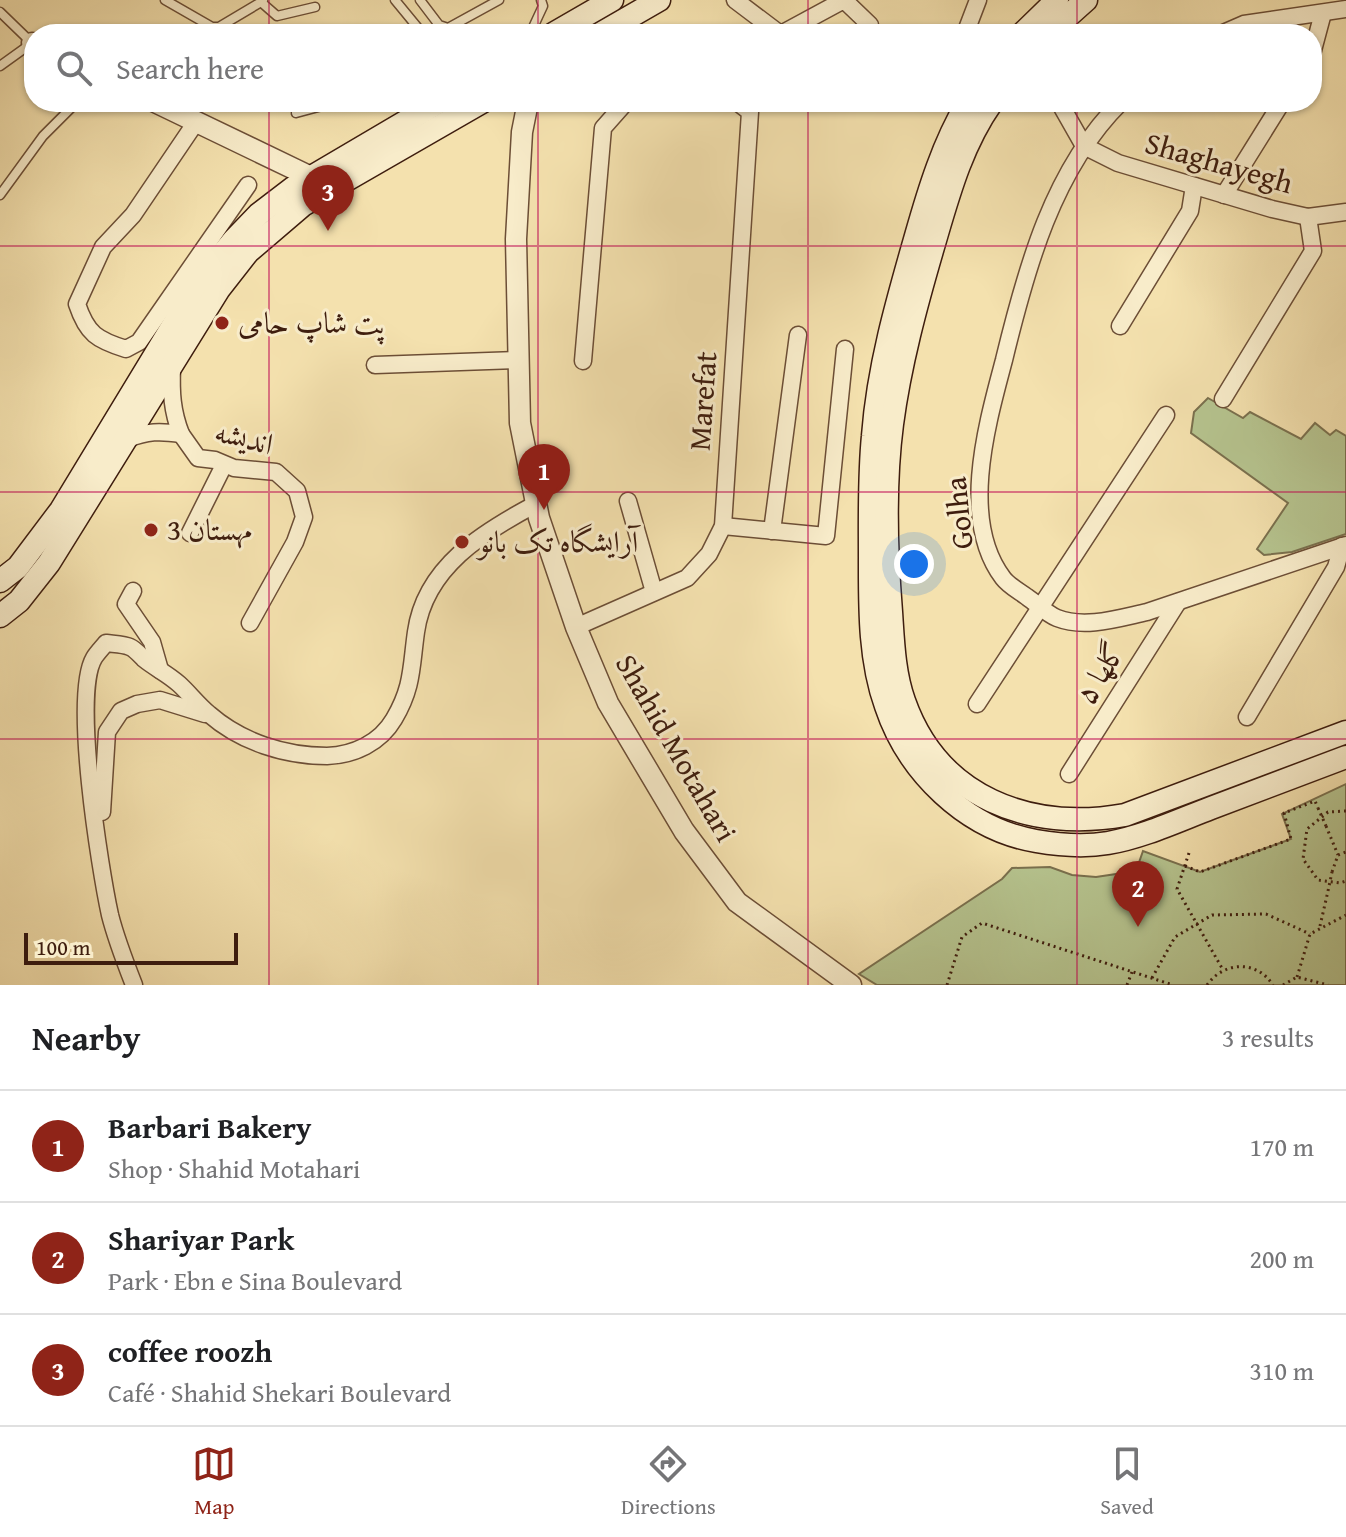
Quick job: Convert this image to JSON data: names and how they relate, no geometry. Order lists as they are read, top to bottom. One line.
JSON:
{"streets":{"street":["Shaghayegh","Marefat","اندیشه","Golha","گلها ۵","Shahid Motahari"]},"crossings":[["Shaghayegh","Golha"],["Marefat","Shahid Motahari"],["Golha","گلها ۵"]],"places":["پت شاپ حامی","مهستان 3","آرایشگاه تک بانو"],"scale_bar":"100 m","page":{"search":"Search here","pins":["3","1","2"],"scale":"100 m","heading":["Nearby","3 results"],"list":[{"mark":"1","name":"Barbari Bakery","note":"Shop · Shahid Motahari","value":"170 m"},{"mark":"2","name":"Shariyar Park","note":"Park · Ebn e Sina Boulevard","value":"200 m"},{"mark":"3","name":"coffee roozh","note":"Café · Shahid Shekari Boulevard","value":"310 m"}],"nav":["Map","Directions","Saved"]}}
